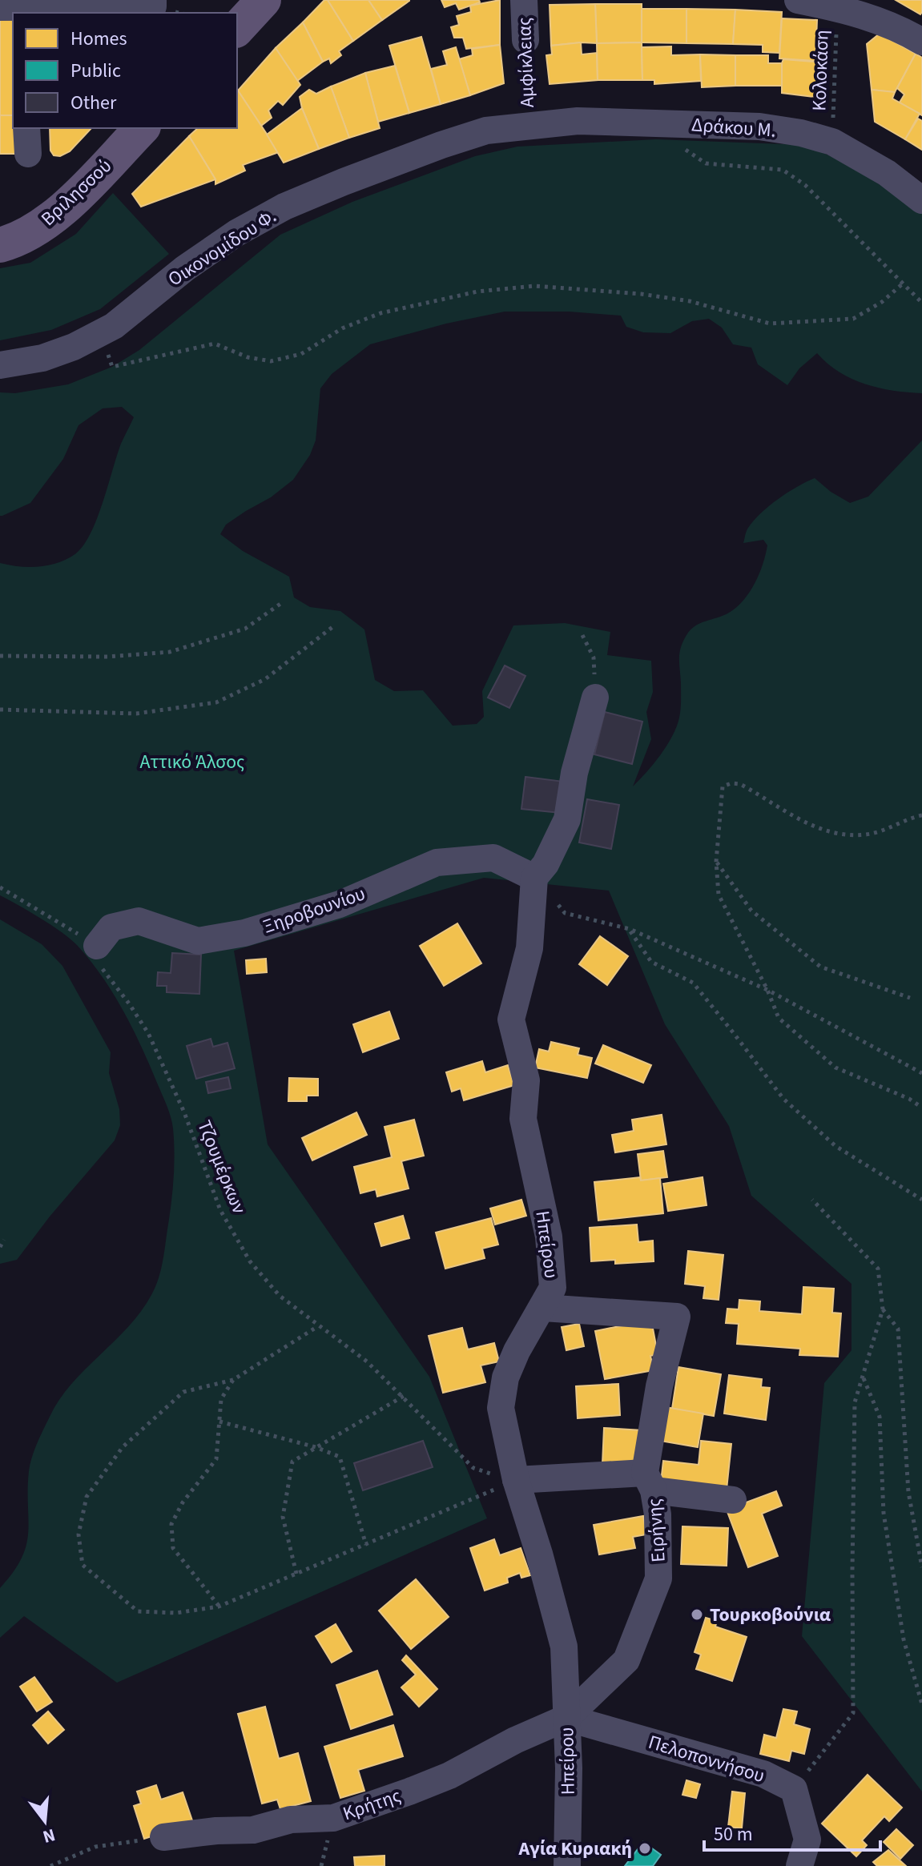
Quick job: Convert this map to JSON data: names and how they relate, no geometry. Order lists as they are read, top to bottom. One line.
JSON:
{"streets":{"main road":["Βριλησσού"],"street":["Αμφίκλειας","Δράκου Μ.","Οικονομίδου Φ.","Ξηροβουνίου","Ηπείρου","Ειρήνης","Πελοποννήσου","Κρήτης"],"path":["Κολοκάση","Τζουμέρκων"]},"crossings":[["Αμφίκλειας","Δράκου Μ."],["Αμφίκλειας","Οικονομίδου Φ."],["Κολοκάση","Δράκου Μ."],["Δράκου Μ.","Οικονομίδου Φ."],["Ξηροβουνίου","Τζουμέρκων"],["Ξηροβουνίου","Ηπείρου"],["Τζουμέρκων","Ηπείρου"],["Ηπείρου","Ειρήνης"],["Ηπείρου","Πελοποννήσου"],["Ηπείρου","Κρήτης"],["Ειρήνης","Πελοποννήσου"],["Ειρήνης","Κρήτης"],["Πελοποννήσου","Κρήτης"]],"parks":["Αττικό Άλσος"],"places":["Τουρκοβούνια","Αγία Κυριακή"],"legend":["Homes","Public","Other"],"scale_bar":"50 m","north":"bottom"}
